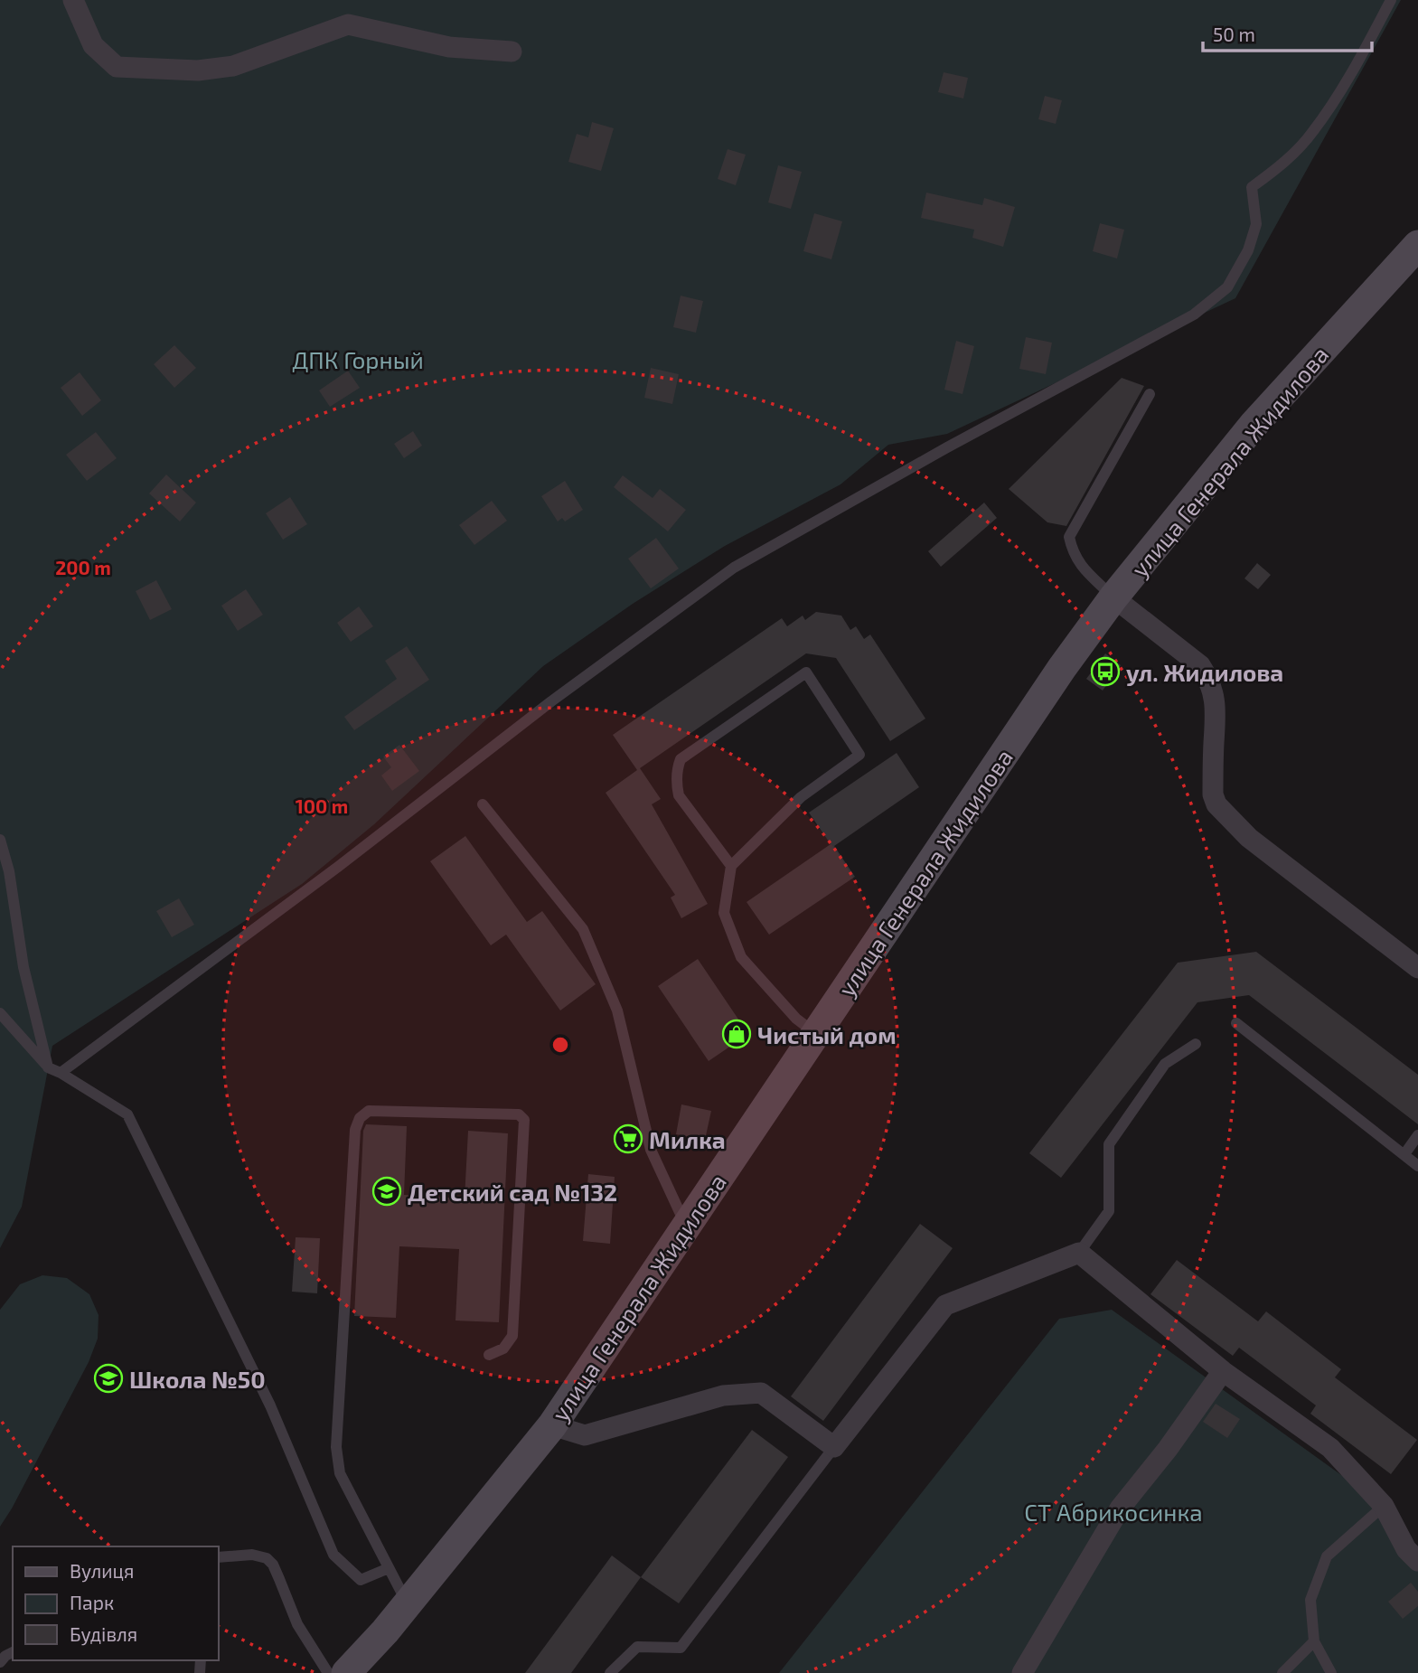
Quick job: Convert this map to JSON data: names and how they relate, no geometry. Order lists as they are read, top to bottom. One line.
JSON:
{"streets":{"main road":["улица Генерала Жидилова"]},"parks":["ДПК Горный","СТ Абрикосинка"],"places":{"bus stop":["ул. Жидилова"],"shop":["Чистый дом"],"supermarket":["Милка"],"school or university":["Детский сад №132","Школа №50"]},"legend":["Вулиця","Парк","Будівля"],"scale_bar":"50 m","rings":["200 m","100 m"]}
